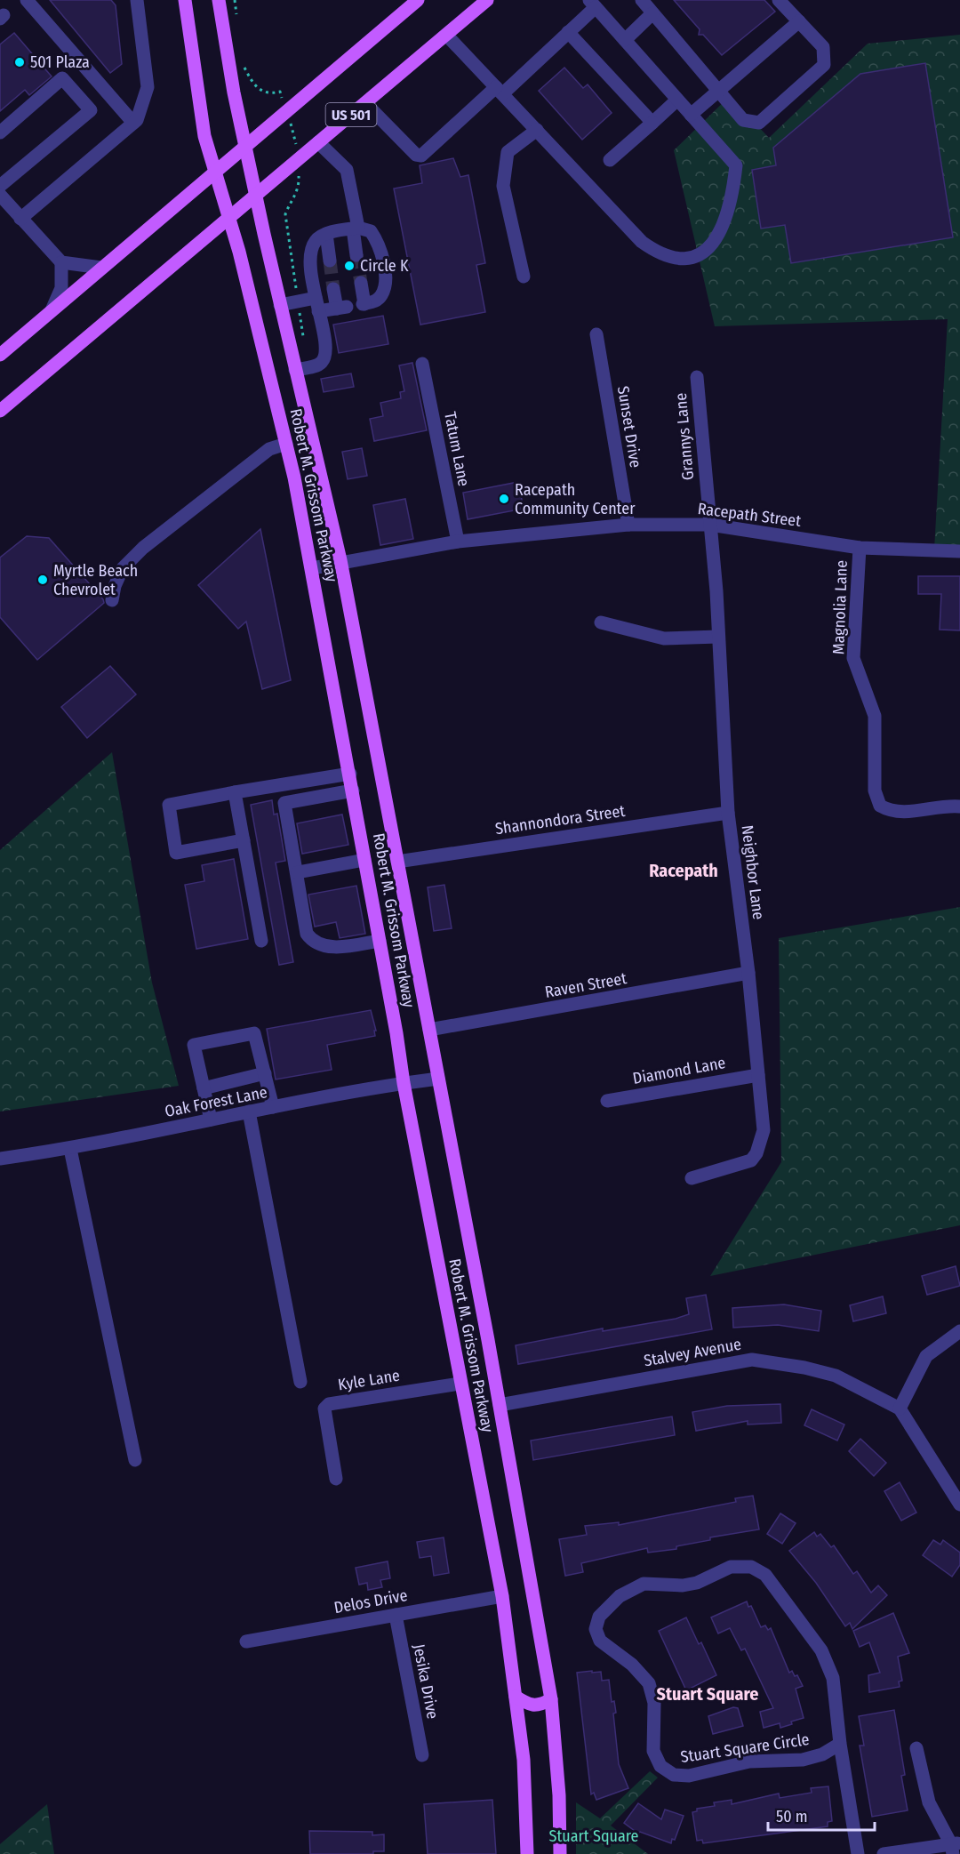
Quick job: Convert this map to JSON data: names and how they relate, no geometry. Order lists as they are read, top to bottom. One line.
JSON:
{"streets":{"main road":["US 501","Robert M. Grissom Parkway"],"street":["Sunset Drive","Grannys Lane","Tatum Lane","Racepath Street","Magnolia Lane","Shannondora Street","Neighbor Lane","Raven Street","Diamond Lane","Oak Forest Lane","Stalvey Avenue","Kyle Lane","Delos Drive","Jesika Drive","Stuart Square Circle"]},"crossings":[["US 501","Robert M. Grissom Parkway"],["Sunset Drive","Racepath Street"],["Grannys Lane","Racepath Street"],["Grannys Lane","Neighbor Lane"],["Tatum Lane","Racepath Street"],["Robert M. Grissom Parkway","Racepath Street"],["Robert M. Grissom Parkway","Shannondora Street"],["Robert M. Grissom Parkway","Raven Street"],["Robert M. Grissom Parkway","Oak Forest Lane"],["Robert M. Grissom Parkway","Stalvey Avenue"],["Robert M. Grissom Parkway","Kyle Lane"],["Robert M. Grissom Parkway","Delos Drive"],["Racepath Street","Magnolia Lane"],["Racepath Street","Neighbor Lane"],["Shannondora Street","Neighbor Lane"],["Neighbor Lane","Raven Street"],["Neighbor Lane","Diamond Lane"],["Delos Drive","Jesika Drive"]],"districts":["Racepath","Stuart Square"],"parks":["Stuart Square"],"places":["501 Plaza","Circle K","Racepath Community Center","Myrtle Beach Chevrolet"],"scale_bar":"50 m"}
